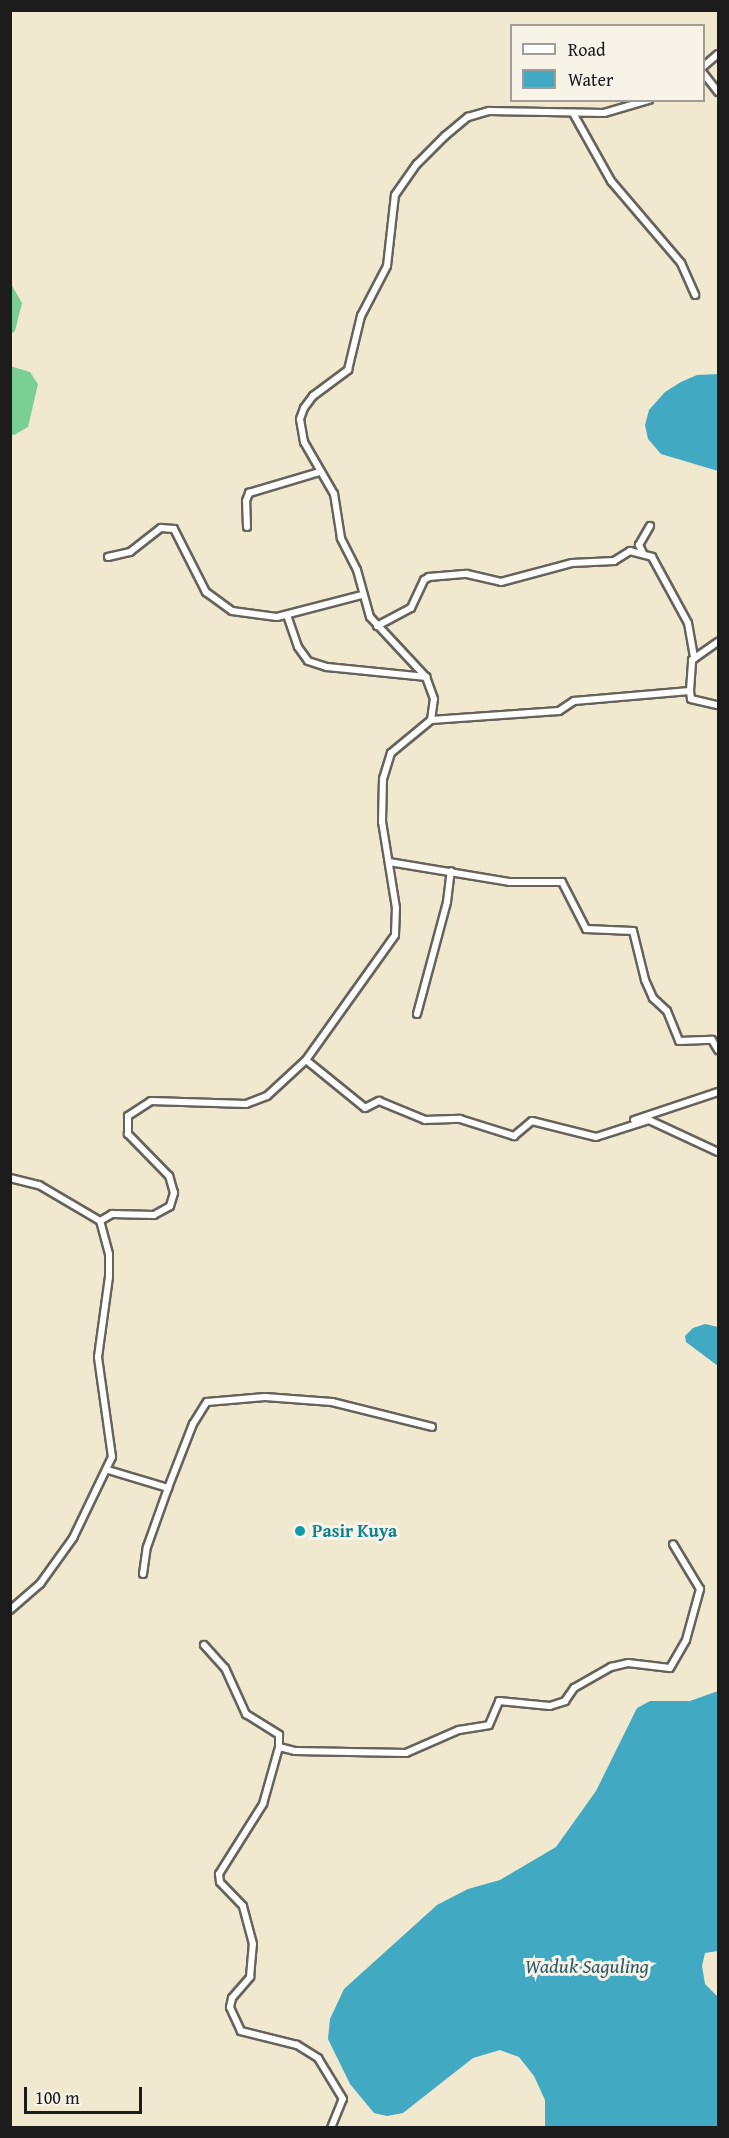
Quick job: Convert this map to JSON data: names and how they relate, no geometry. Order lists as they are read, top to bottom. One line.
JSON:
{"water":["Waduk Saguling"],"places":["Pasir Kuya"],"legend":["Road","Water"],"scale_bar":"100 m"}
